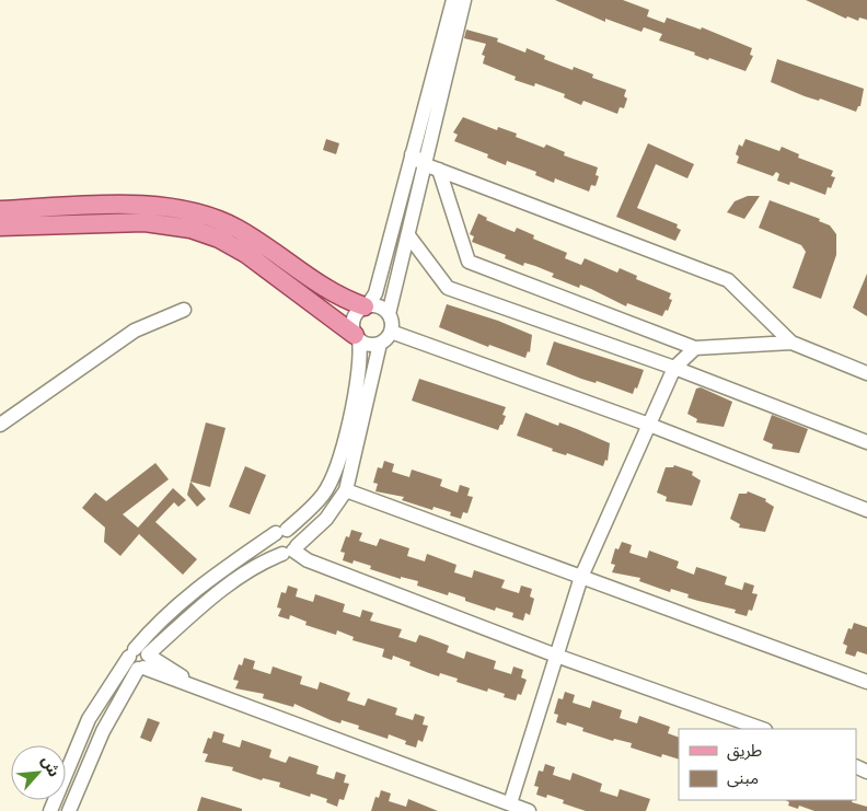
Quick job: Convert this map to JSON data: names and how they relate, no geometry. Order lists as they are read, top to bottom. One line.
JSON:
{"legend":["طريق","مبنى"],"north":"top right"}
